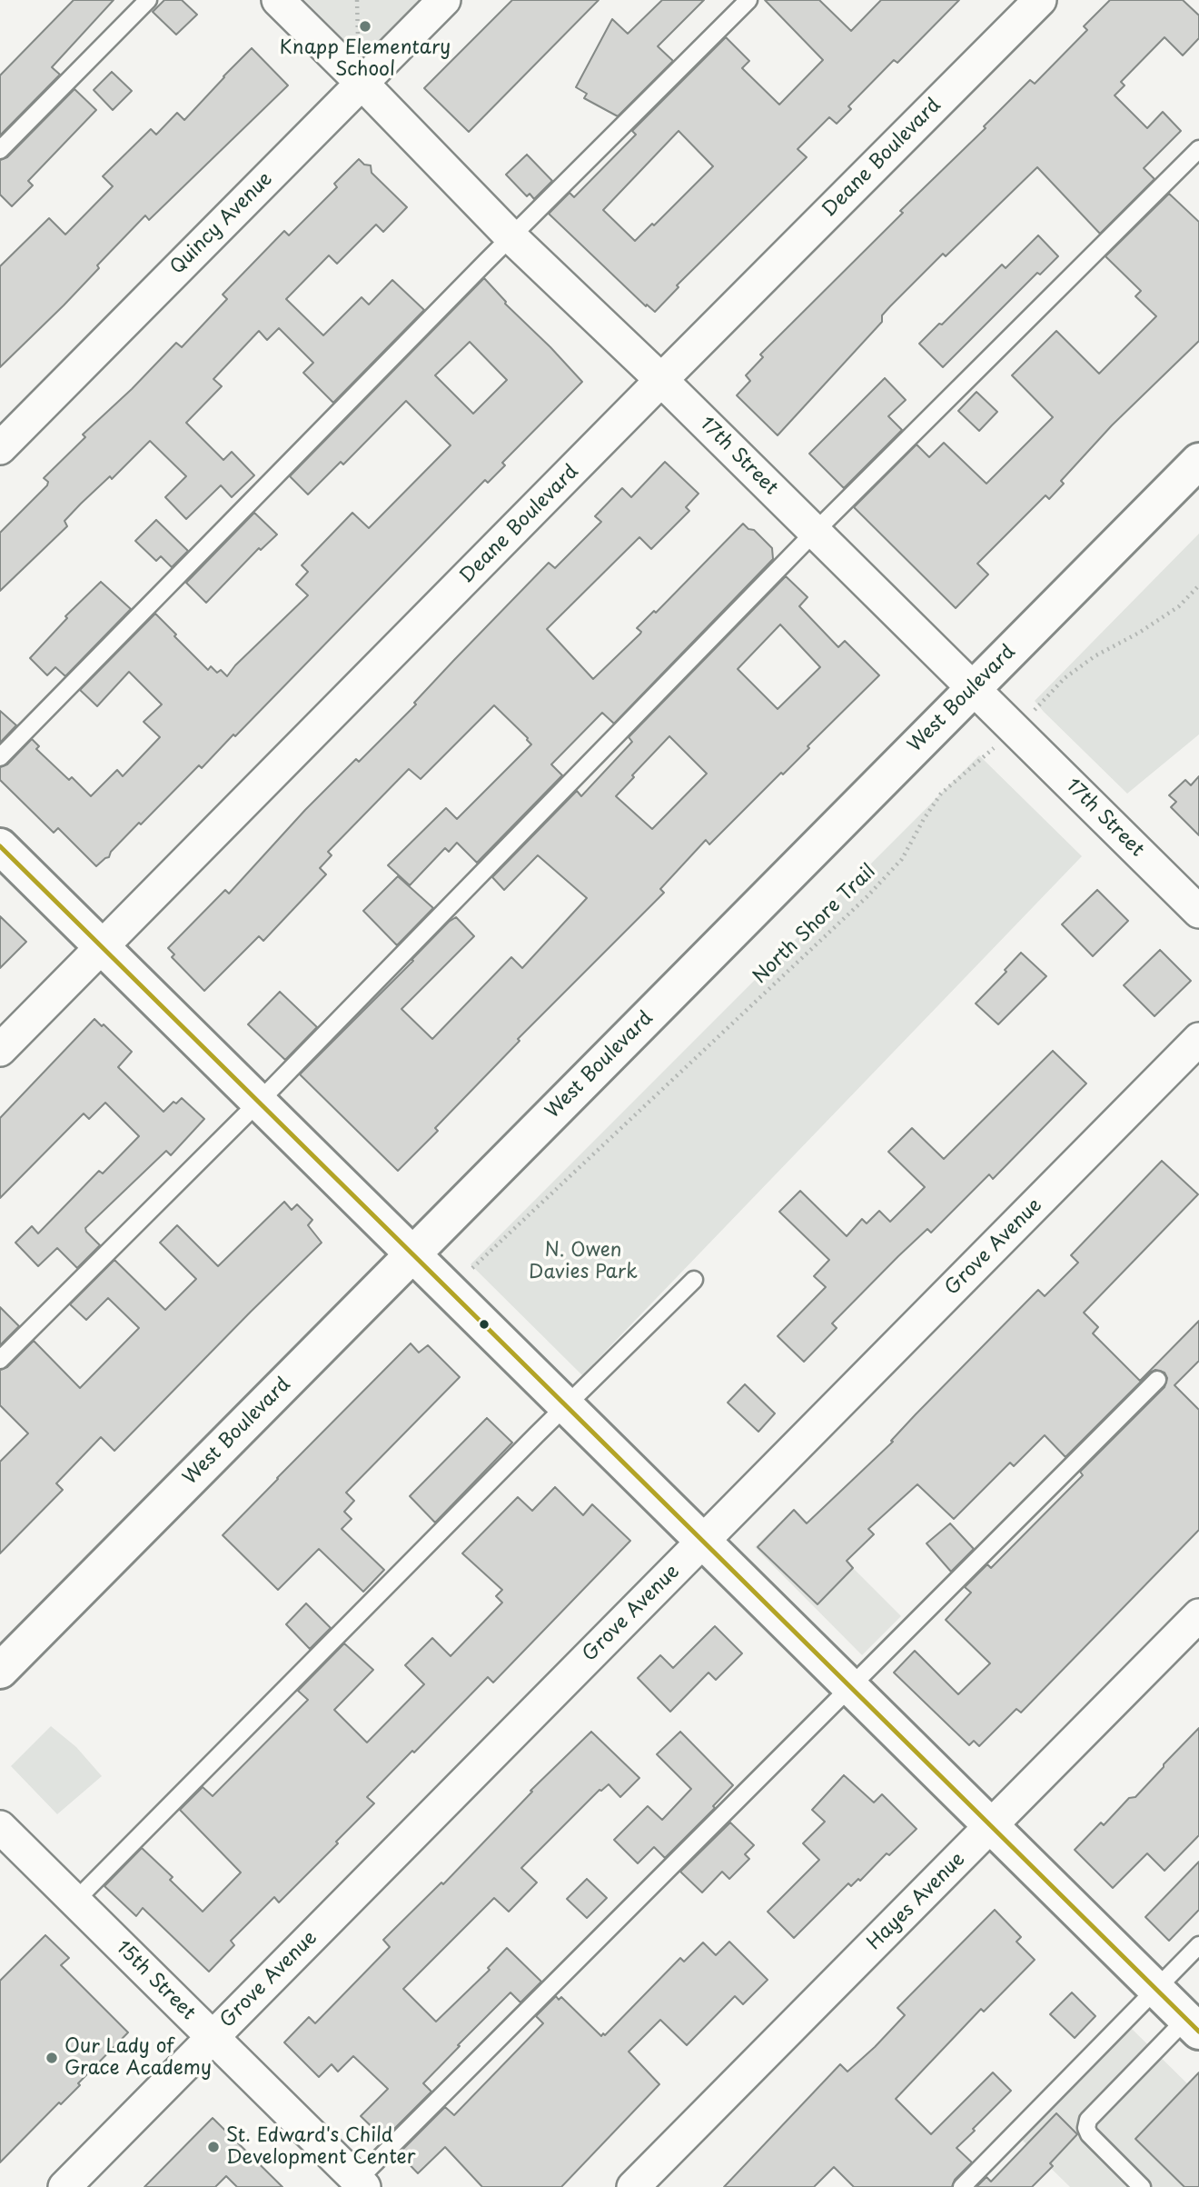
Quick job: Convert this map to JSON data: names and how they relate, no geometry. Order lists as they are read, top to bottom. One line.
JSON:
{"streets":{"street":["Deane Boulevard","Quincy Avenue","17th Street","West Boulevard","Grove Avenue","Hayes Avenue","15th Street"],"path":["North Shore Trail"]},"crossings":[["Deane Boulevard","17th Street"],["Quincy Avenue","17th Street"],["17th Street","West Boulevard"],["17th Street","North Shore Trail"],["Grove Avenue","15th Street"]],"parks":["N. Owen Davies Park"],"places":["Knapp Elementary School","Our Lady of Grace Academy","St. Edward's Child Development Center"]}
